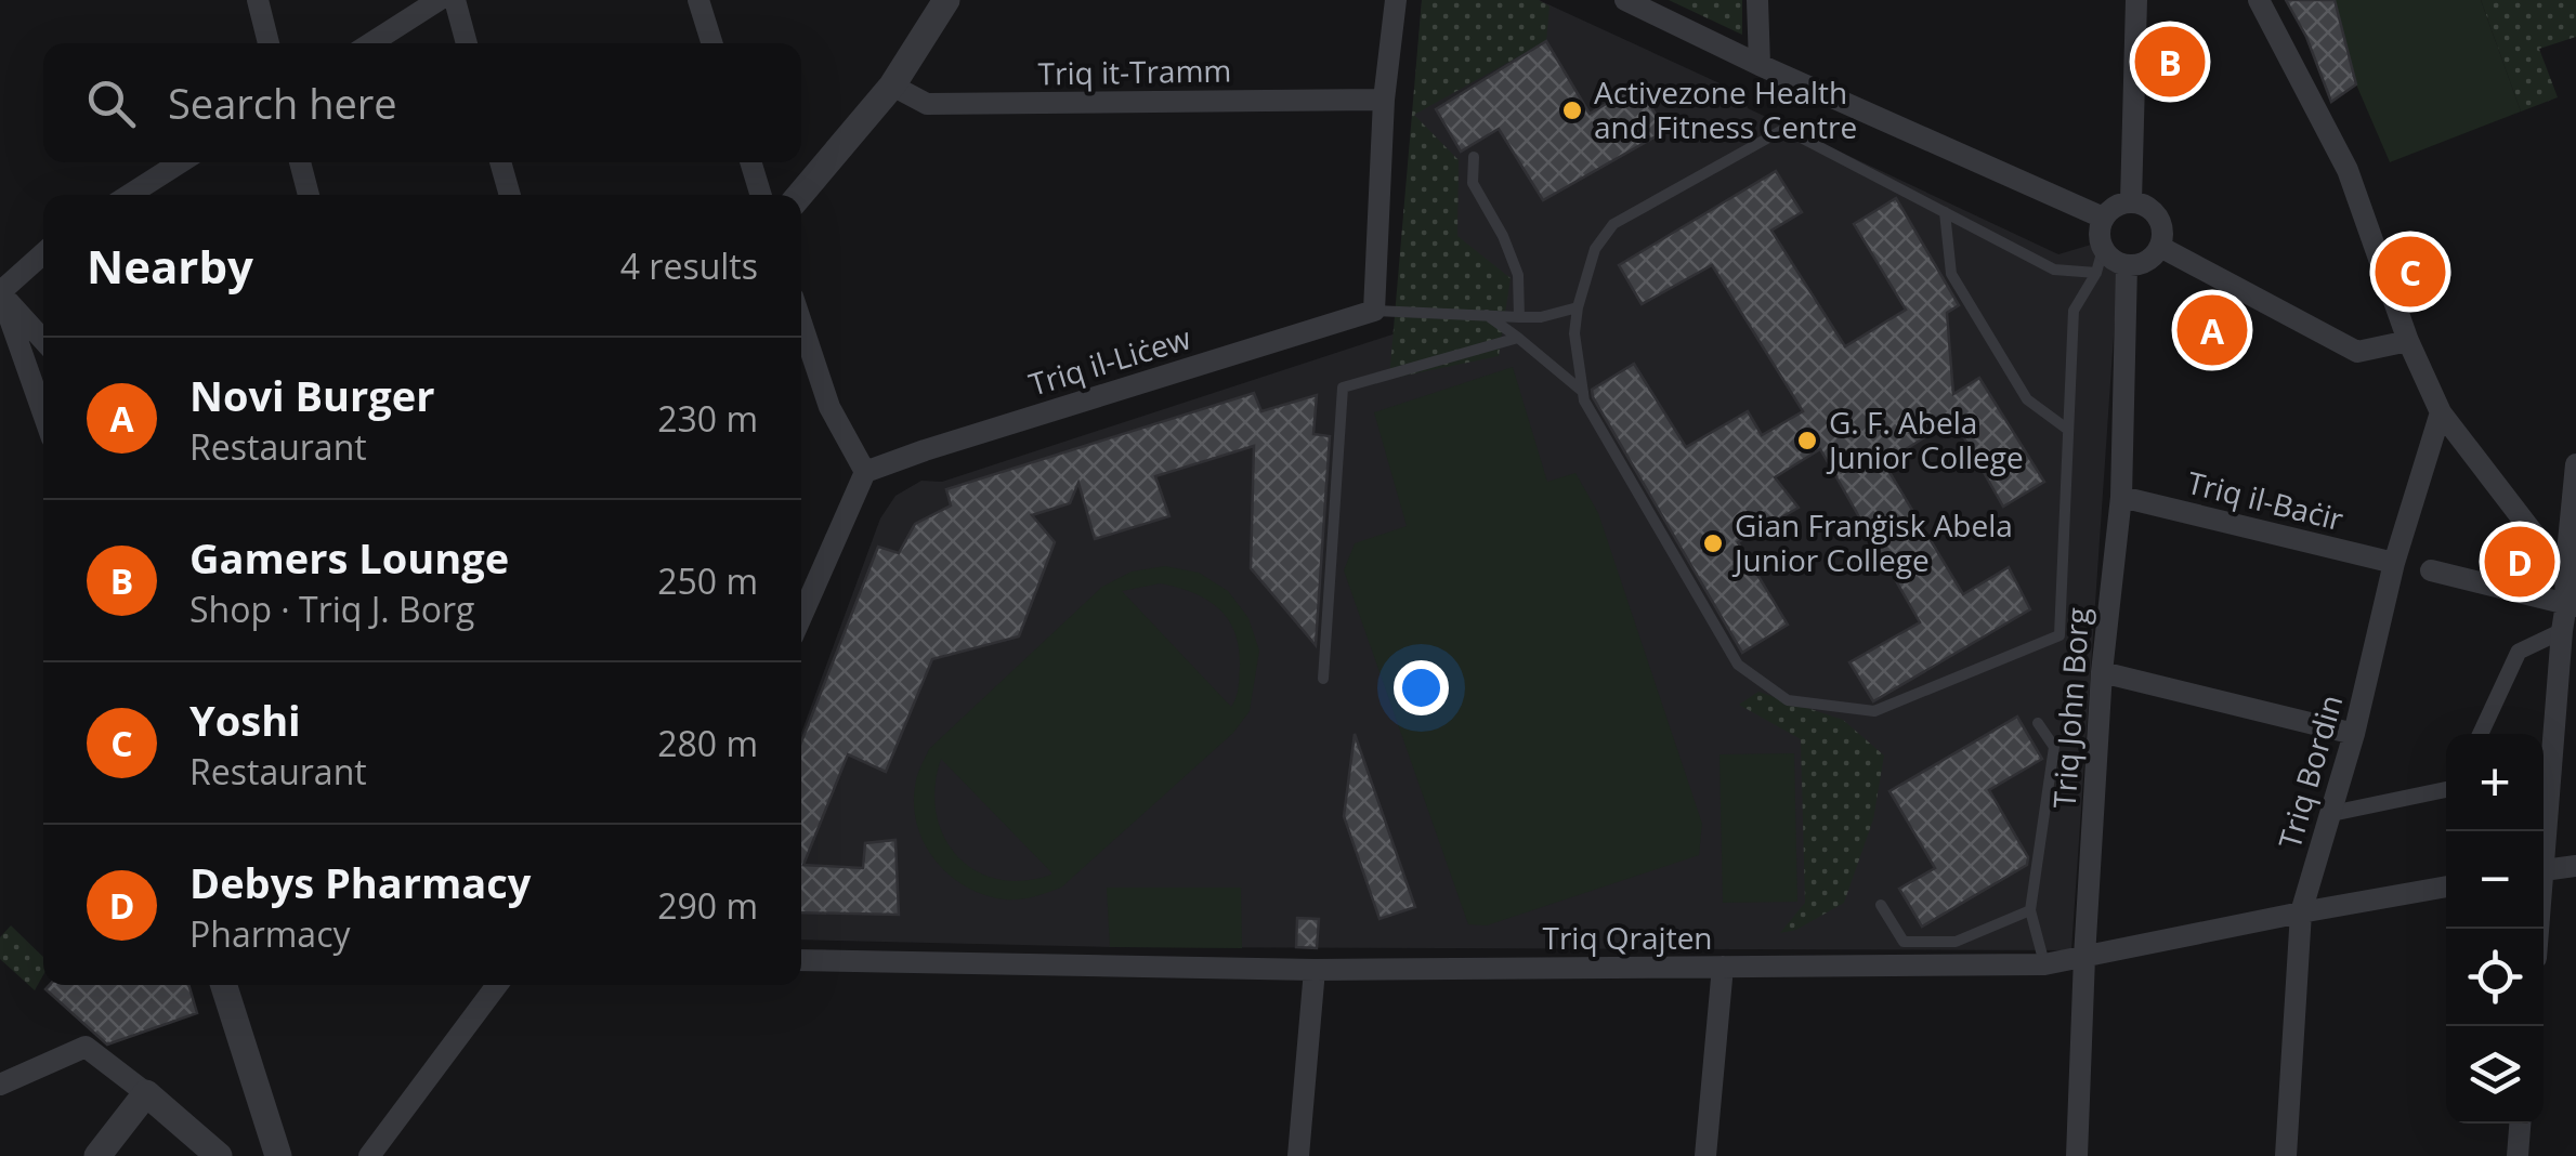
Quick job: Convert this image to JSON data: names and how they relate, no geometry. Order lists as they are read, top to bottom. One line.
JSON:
{"streets":{"street":["Triq it-Tramm","Triq il-Liċew","Triq il-Baċir","Triq John Borg","Triq Bordin","Triq Qrajten"]},"crossings":[["Triq il-Baċir","Triq John Borg"],["Triq il-Baċir","Triq Bordin"],["Triq John Borg","Triq Qrajten"],["Triq Bordin","Triq Qrajten"]],"places":["Activezone Health and Fitness Centre","G. F. Abela Junior College","Gian Franġisk Abela Junior College"],"page":{"pins":["B","C","A","D"],"search":"Search here","heading":["Nearby","4 results"],"list":[{"mark":"A","name":"Novi Burger","note":"Restaurant","value":"230 m"},{"mark":"B","name":"Gamers Lounge","note":"Shop · Triq J. Borg","value":"250 m"},{"mark":"C","name":"Yoshi","note":"Restaurant","value":"280 m"},{"mark":"D","name":"Debys Pharmacy","note":"Pharmacy","value":"290 m"}],"map_buttons":["+","−"]}}
